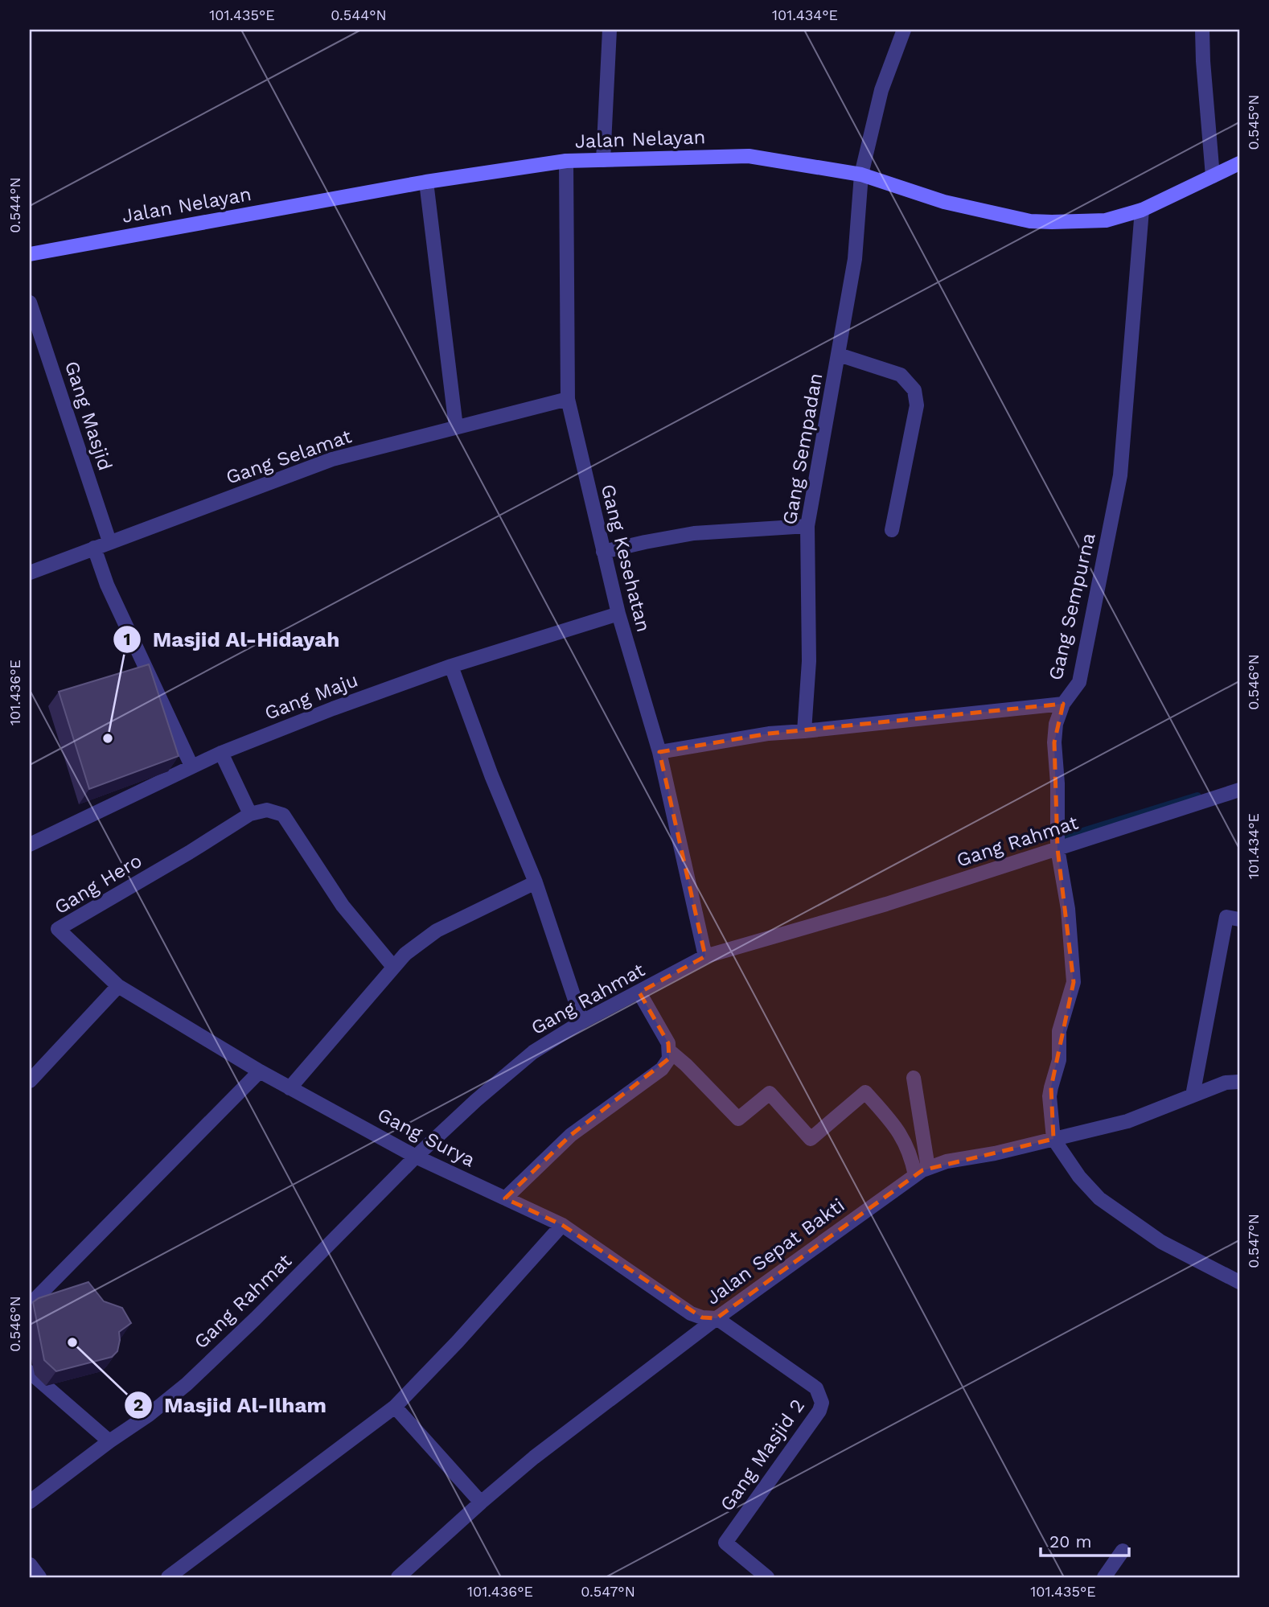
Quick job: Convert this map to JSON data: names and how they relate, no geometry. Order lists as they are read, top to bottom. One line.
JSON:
{"streets":{"main road":["Jalan Nelayan"],"street":["Gang Masjid","Gang Sempadan","Gang Selamat","Gang Kesehatan","Gang Sempurna","Gang Maju","Gang Rahmat","Gang Hero","Gang Surya","Jalan Sepat Bakti","Gang Masjid 2"]},"crossings":[["Jalan Nelayan","Gang Sempadan"],["Jalan Nelayan","Gang Kesehatan"],["Jalan Nelayan","Gang Sempurna"],["Gang Masjid","Gang Selamat"],["Gang Selamat","Gang Kesehatan"],["Gang Kesehatan","Gang Maju"],["Gang Kesehatan","Gang Rahmat"],["Gang Sempurna","Gang Rahmat"],["Gang Sempurna","Jalan Sepat Bakti"],["Gang Rahmat","Gang Surya"],["Gang Hero","Gang Surya"],["Gang Surya","Jalan Sepat Bakti"],["Gang Surya","Gang Masjid 2"],["Jalan Sepat Bakti","Gang Masjid 2"]],"places":["Masjid Al-Hidayah","Masjid Al-Ilham"],"scale_bar":"20 m","coordinates":["101.435°E","0.544°N","101.434°E","0.545°N","0.546°N","101.436°E","0.547°N"]}
